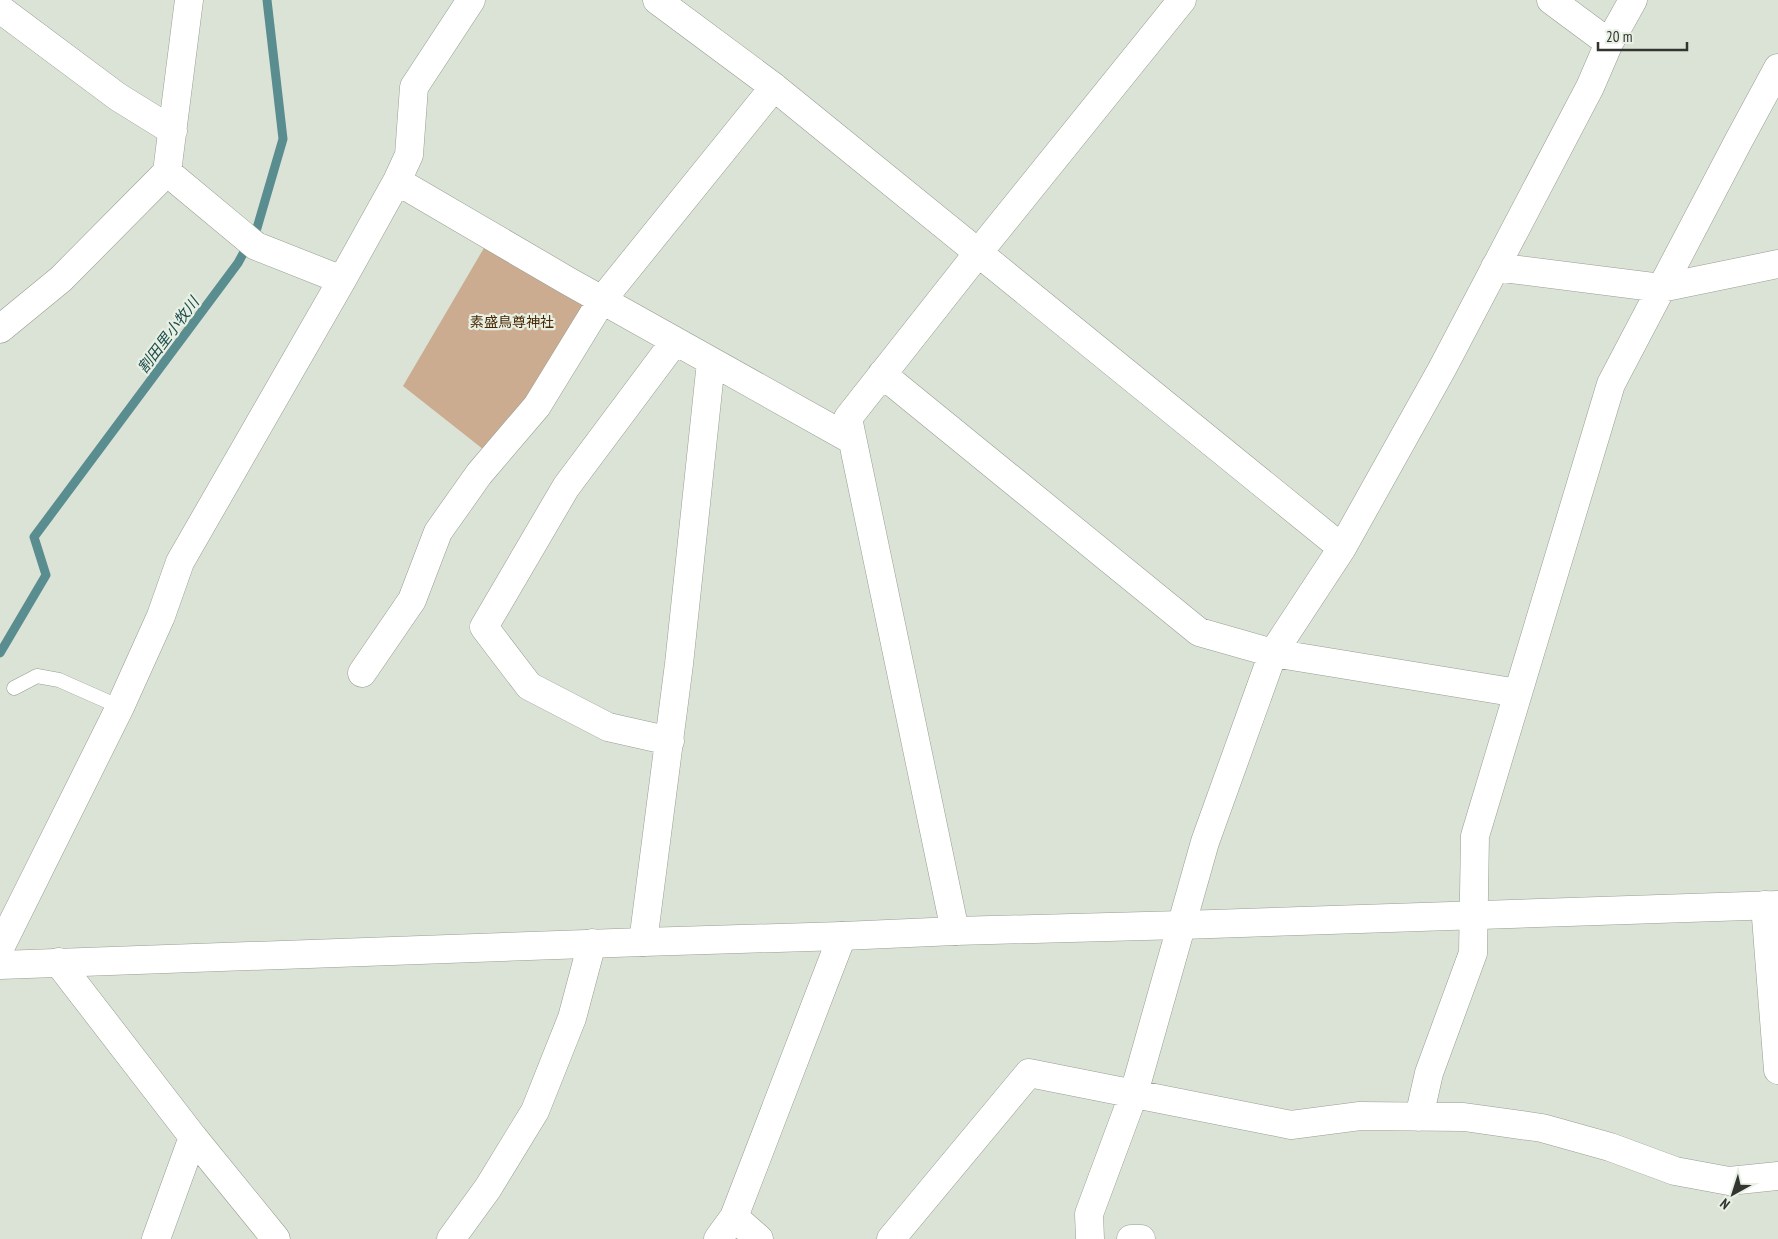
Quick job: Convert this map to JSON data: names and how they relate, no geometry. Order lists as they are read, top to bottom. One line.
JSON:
{"water":["割田里小牧川"],"parks":["素盛鳥尊神社"],"scale_bar":"20 m","north":"bottom left"}
